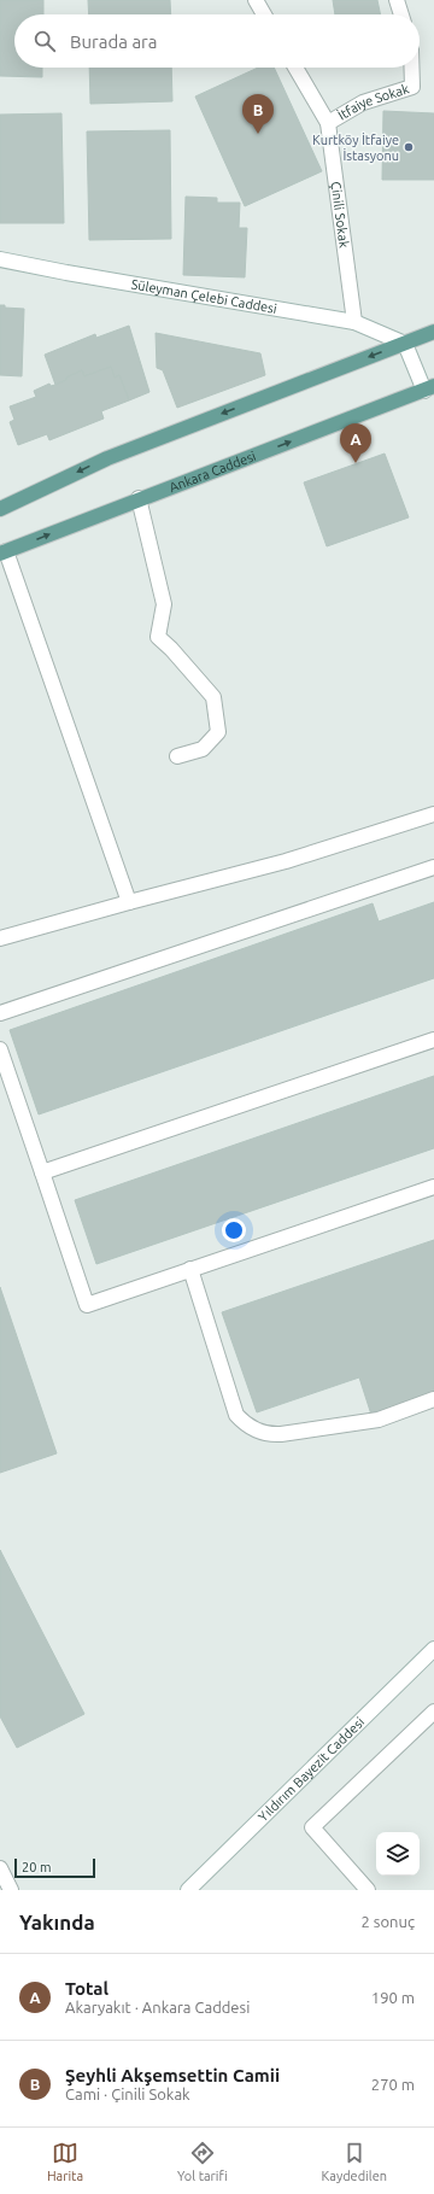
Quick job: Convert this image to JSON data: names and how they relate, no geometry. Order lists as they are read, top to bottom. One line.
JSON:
{"streets":{"main road":["Ankara Caddesi"],"street":["İtfaiye Sokak","Çinili Sokak","Süleyman Çelebi Caddesi","Yıldırım Bayezit Caddesi"]},"crossings":[["İtfaiye Sokak","Çinili Sokak"],["Çinili Sokak","Süleyman Çelebi Caddesi"],["Süleyman Çelebi Caddesi","Ankara Caddesi"]],"one_way":["Ankara Caddesi"],"places":["Kurtköy İtfaiye İstasyonu"],"scale_bar":"20 m","page":{"search":"Burada ara","pins":["B","A"],"scale":"20 m","heading":["Yakında","2 sonuç"],"list":[{"mark":"A","name":"Total","note":"Akaryakıt · Ankara Caddesi","value":"190 m"},{"mark":"B","name":"Şeyhli Akşemsettin Camii","note":"Cami · Çinili Sokak","value":"270 m"}],"nav":["Harita","Yol tarifi","Kaydedilen"]}}
